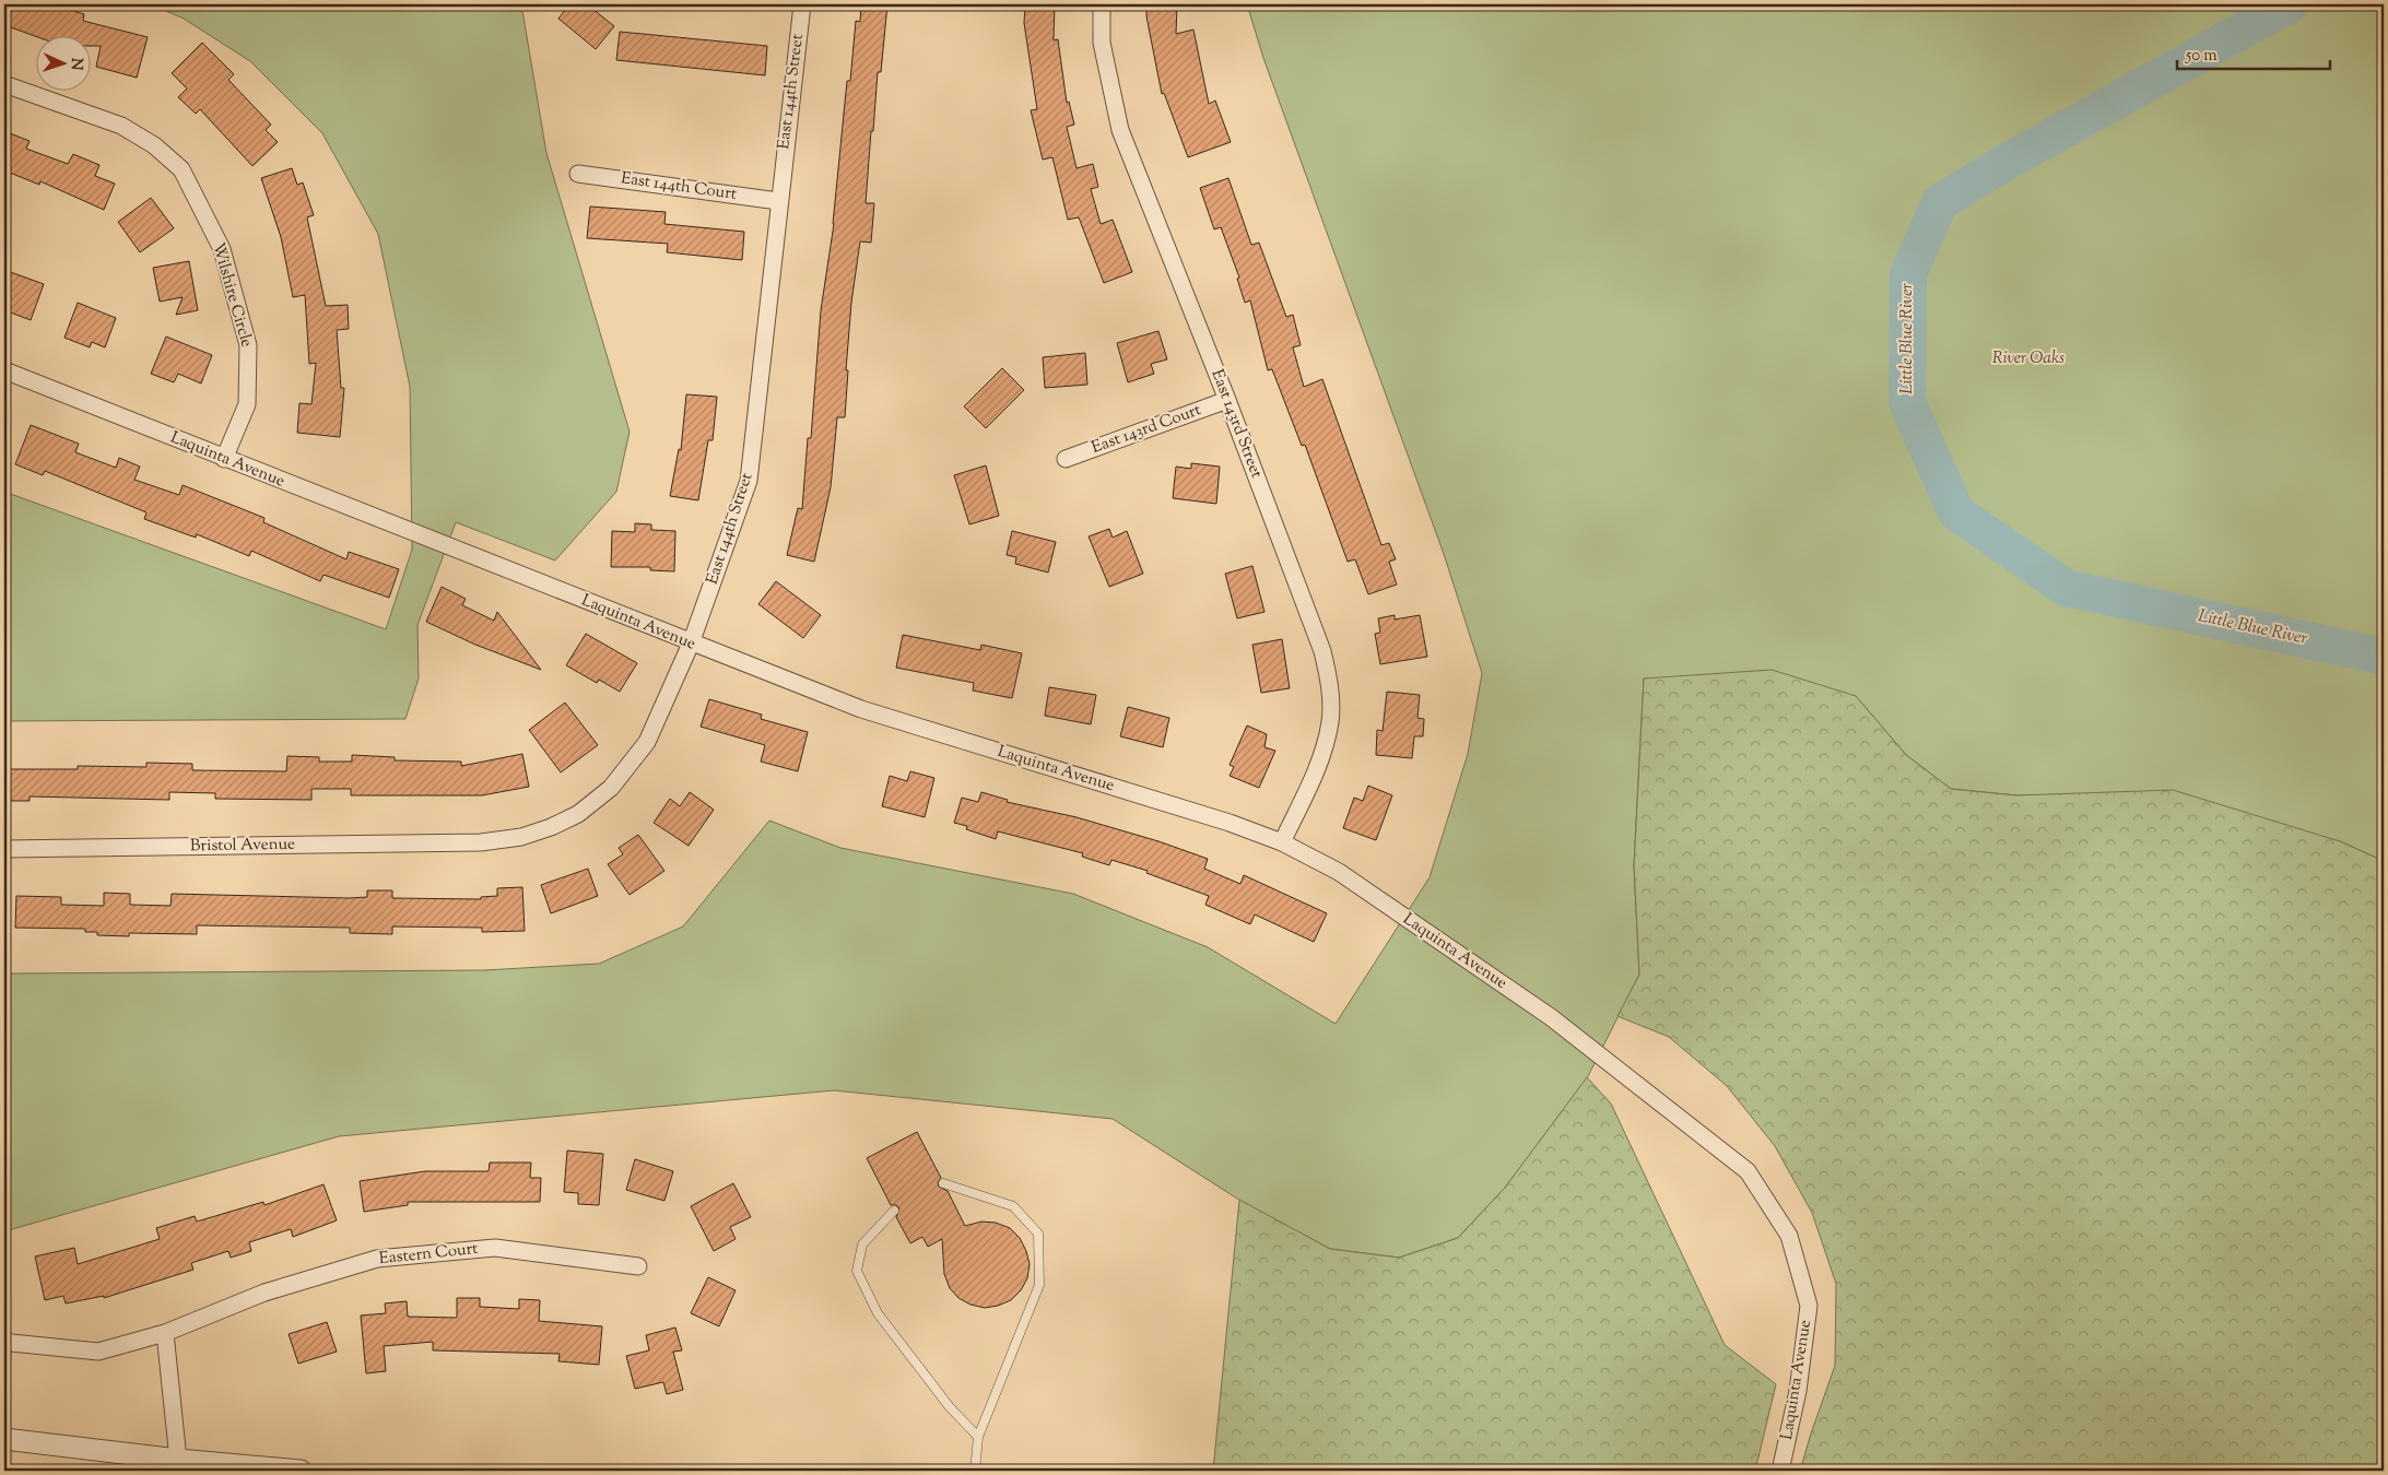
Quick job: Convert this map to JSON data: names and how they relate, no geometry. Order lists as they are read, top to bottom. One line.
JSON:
{"streets":{"street":["East 144th Street","East 144th Court","Wilshire Circle","East 143rd Street","East 143rd Court","Laquinta Avenue","Bristol Avenue","Eastern Court"]},"crossings":[["East 144th Street","East 144th Court"],["East 144th Street","Laquinta Avenue"],["East 144th Street","Bristol Avenue"],["Wilshire Circle","Laquinta Avenue"],["East 143rd Street","East 143rd Court"],["East 143rd Street","Laquinta Avenue"]],"water":["Little Blue River"],"parks":["River Oaks"],"scale_bar":"50 m","north":"right"}
